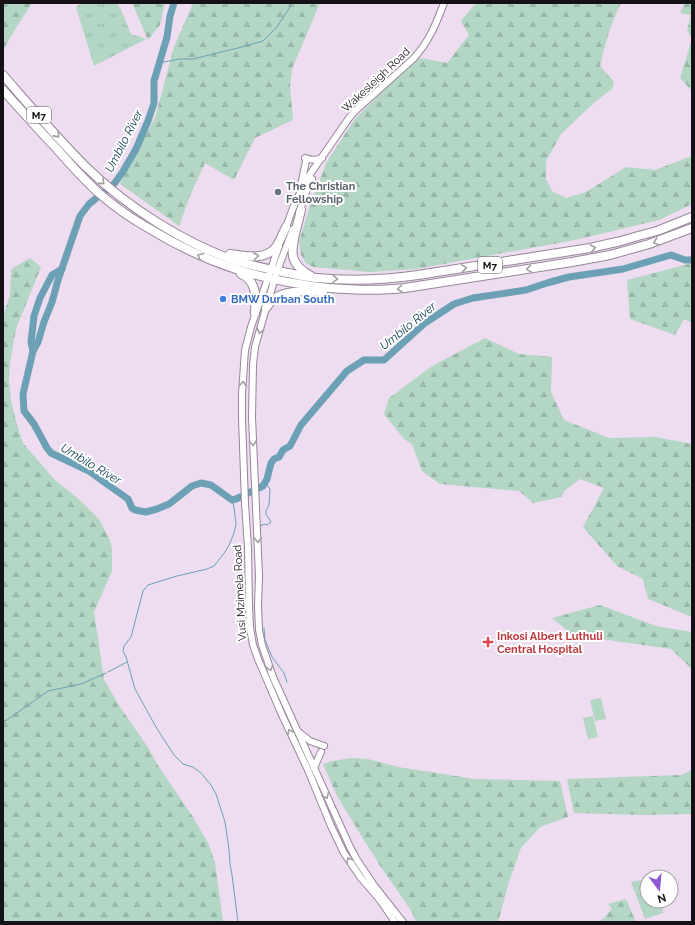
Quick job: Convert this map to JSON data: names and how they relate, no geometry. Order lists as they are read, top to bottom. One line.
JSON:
{"streets":{"highway":["M7"],"main road":["Wakesleigh Road","Vusi Mzimela Road"]},"crossings":[["Wakesleigh Road","M7"],["M7","Vusi Mzimela Road"]],"water":["Umbilo River"],"places":{"other":["The Christian Fellowship","BMW Durban South"],"health":["Inkosi Albert Luthuli Central Hospital"]},"north":"bottom"}
